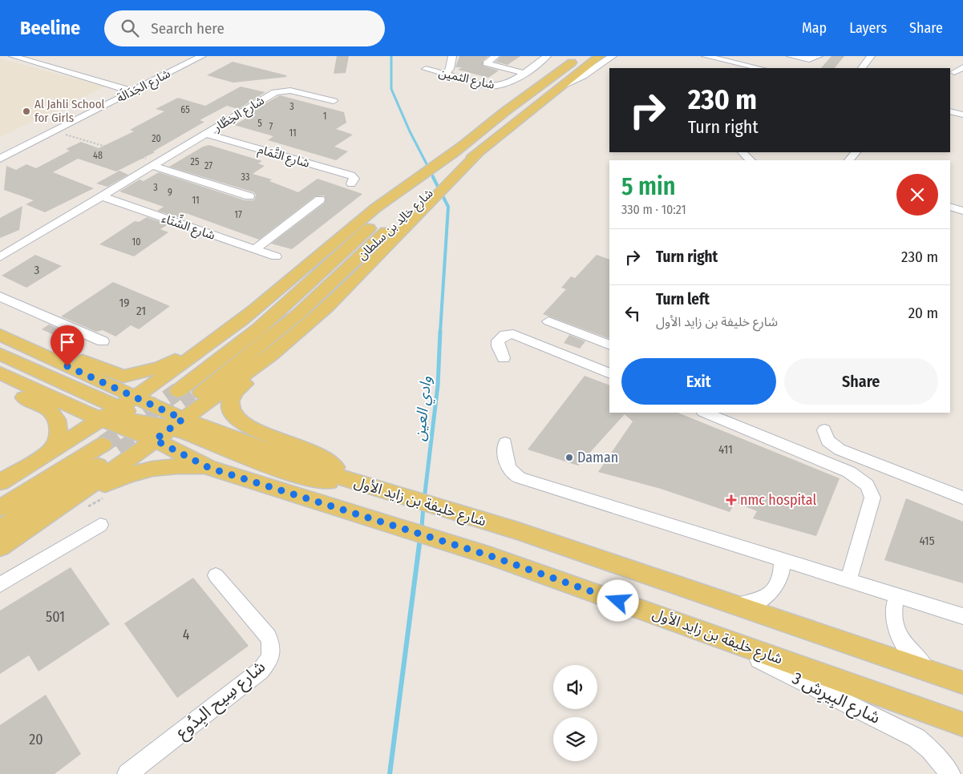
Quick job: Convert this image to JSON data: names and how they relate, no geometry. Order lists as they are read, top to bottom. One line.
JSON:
{"streets":{"main road":["شارع خالِد بن سلطان","شارع خليفة بن زايد الأول"],"street":["شارع الثمين","شارع الجَدَالَة","شارع الخِطَّار","شارع التَّمَام","شارع الشِّتَاء","شارع البِيرِش 3","شارع سِيح البِدُوع"]},"crossings":[["شارع الخِطَّار","شارع التَّمَام"],["شارع الخِطَّار","شارع الشِّتَاء"],["شارع خليفة بن زايد الأول","شارع البِيرِش 3"]],"water":["وادي العين"],"places":{"other":["Al Jahli School for Girls","Daman"],"health":["nmc hospital"]},"house_numbers":["3","65","1","5","7","11","20","48","25","27","33","3","9","11","17","10","3","19","21","411","415","501","4","20"],"page":{"header":"Beeline","search":"Search here","nav":["Map","Layers","Share"],"turn":["230 m","Turn right"],"heading":["5 min","330 m · 10:21"],"list":[{"name":"Turn right","value":"230 m"},{"name":"Turn left","note":"شارع خليفة بن زايد الأول","value":"20 m"}],"buttons":["Exit","Share"]}}
